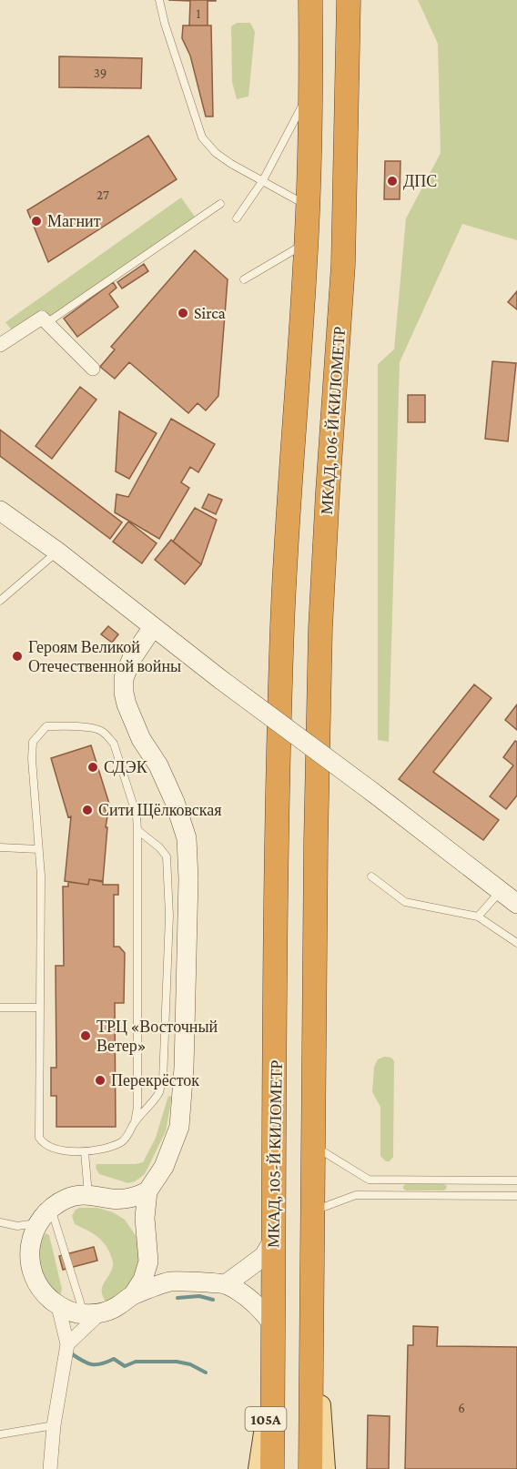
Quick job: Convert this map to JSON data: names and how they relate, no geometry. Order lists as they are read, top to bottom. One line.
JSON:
{"streets":{"highway":["МКАД, 106-Й КИЛОМЕТР","МКАД, 105-Й КИЛОМЕТР"],"main road":["105A"]},"crossings":[["МКАД, 105-Й КИЛОМЕТР","105A"]],"places":["ДПС","Магнит","Sirca","Героям Великой Отечественной войны","СДЭК","Сити Щёлковская","ТРЦ «Восточный Ветер»","Перекрёсток"],"house_numbers":["1","39","27","6"]}
